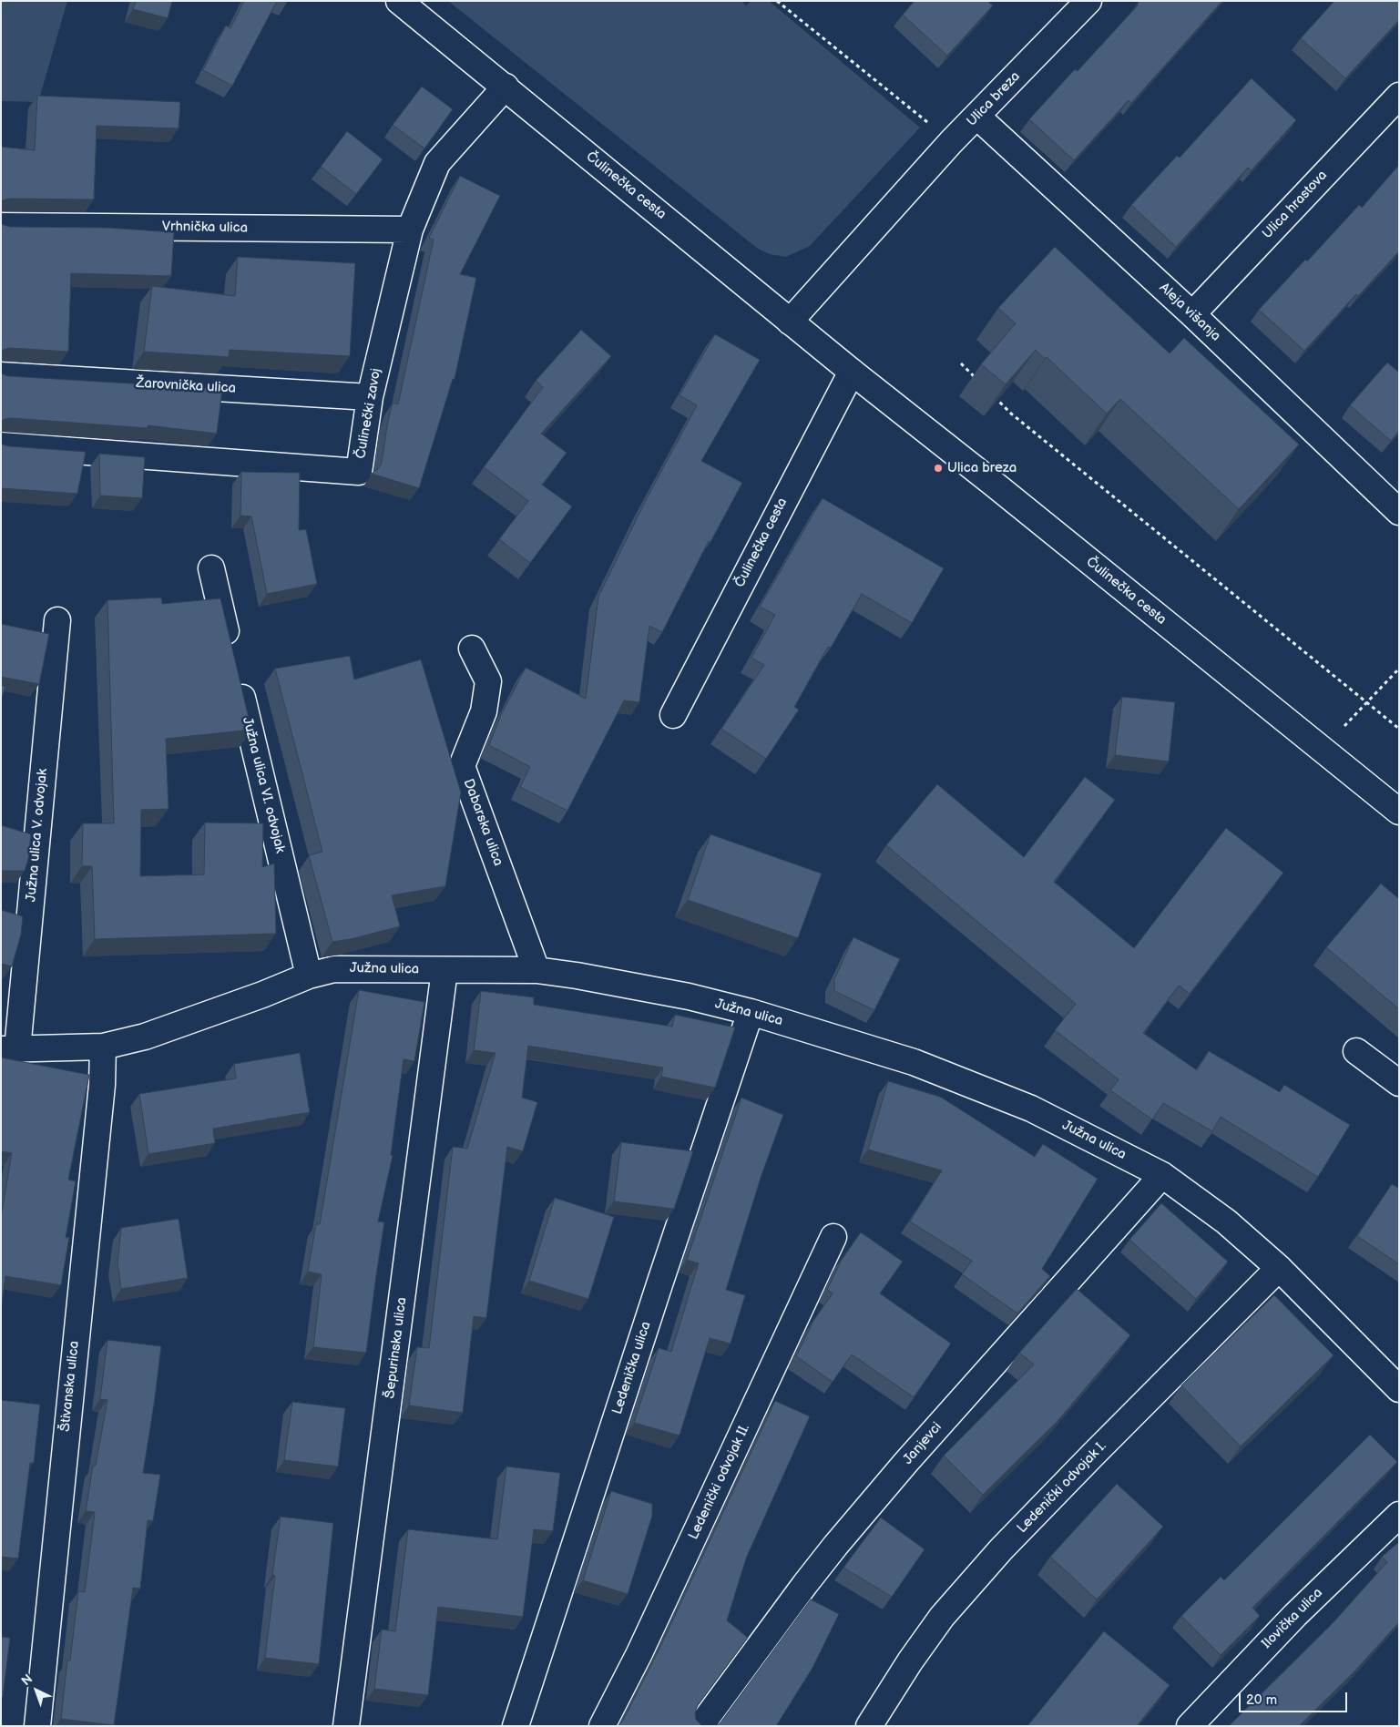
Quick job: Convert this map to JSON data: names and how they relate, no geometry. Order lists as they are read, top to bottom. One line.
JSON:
{"streets":{"street":["Ulica breza","Čulinečka cesta","Ulica hrastova","Vrhnička ulica","Aleja višanja","Žarovnička ulica","Čulinečki zavoj","Južna ulica VI. odvojak","Dabarska ulica","Južna ulica V. odvojak","Južna ulica","Šepurinska ulica","Ledenička ulica","Štivanska ulica","Janjevci","Ledenički odvojak II.","Ledenički odvojak I.","Ilovička ulica"]},"crossings":[["Ulica breza","Čulinečka cesta"],["Ulica breza","Aleja višanja"],["Čulinečka cesta","Čulinečki zavoj"],["Ulica hrastova","Aleja višanja"],["Vrhnička ulica","Čulinečki zavoj"],["Žarovnička ulica","Čulinečki zavoj"],["Južna ulica VI. odvojak","Južna ulica"],["Dabarska ulica","Južna ulica"],["Južna ulica V. odvojak","Južna ulica"],["Južna ulica","Šepurinska ulica"],["Južna ulica","Ledenička ulica"],["Južna ulica","Štivanska ulica"],["Južna ulica","Janjevci"],["Južna ulica","Ledenički odvojak I."]],"places":["Ulica breza"],"scale_bar":"20 m","north":"top left"}
